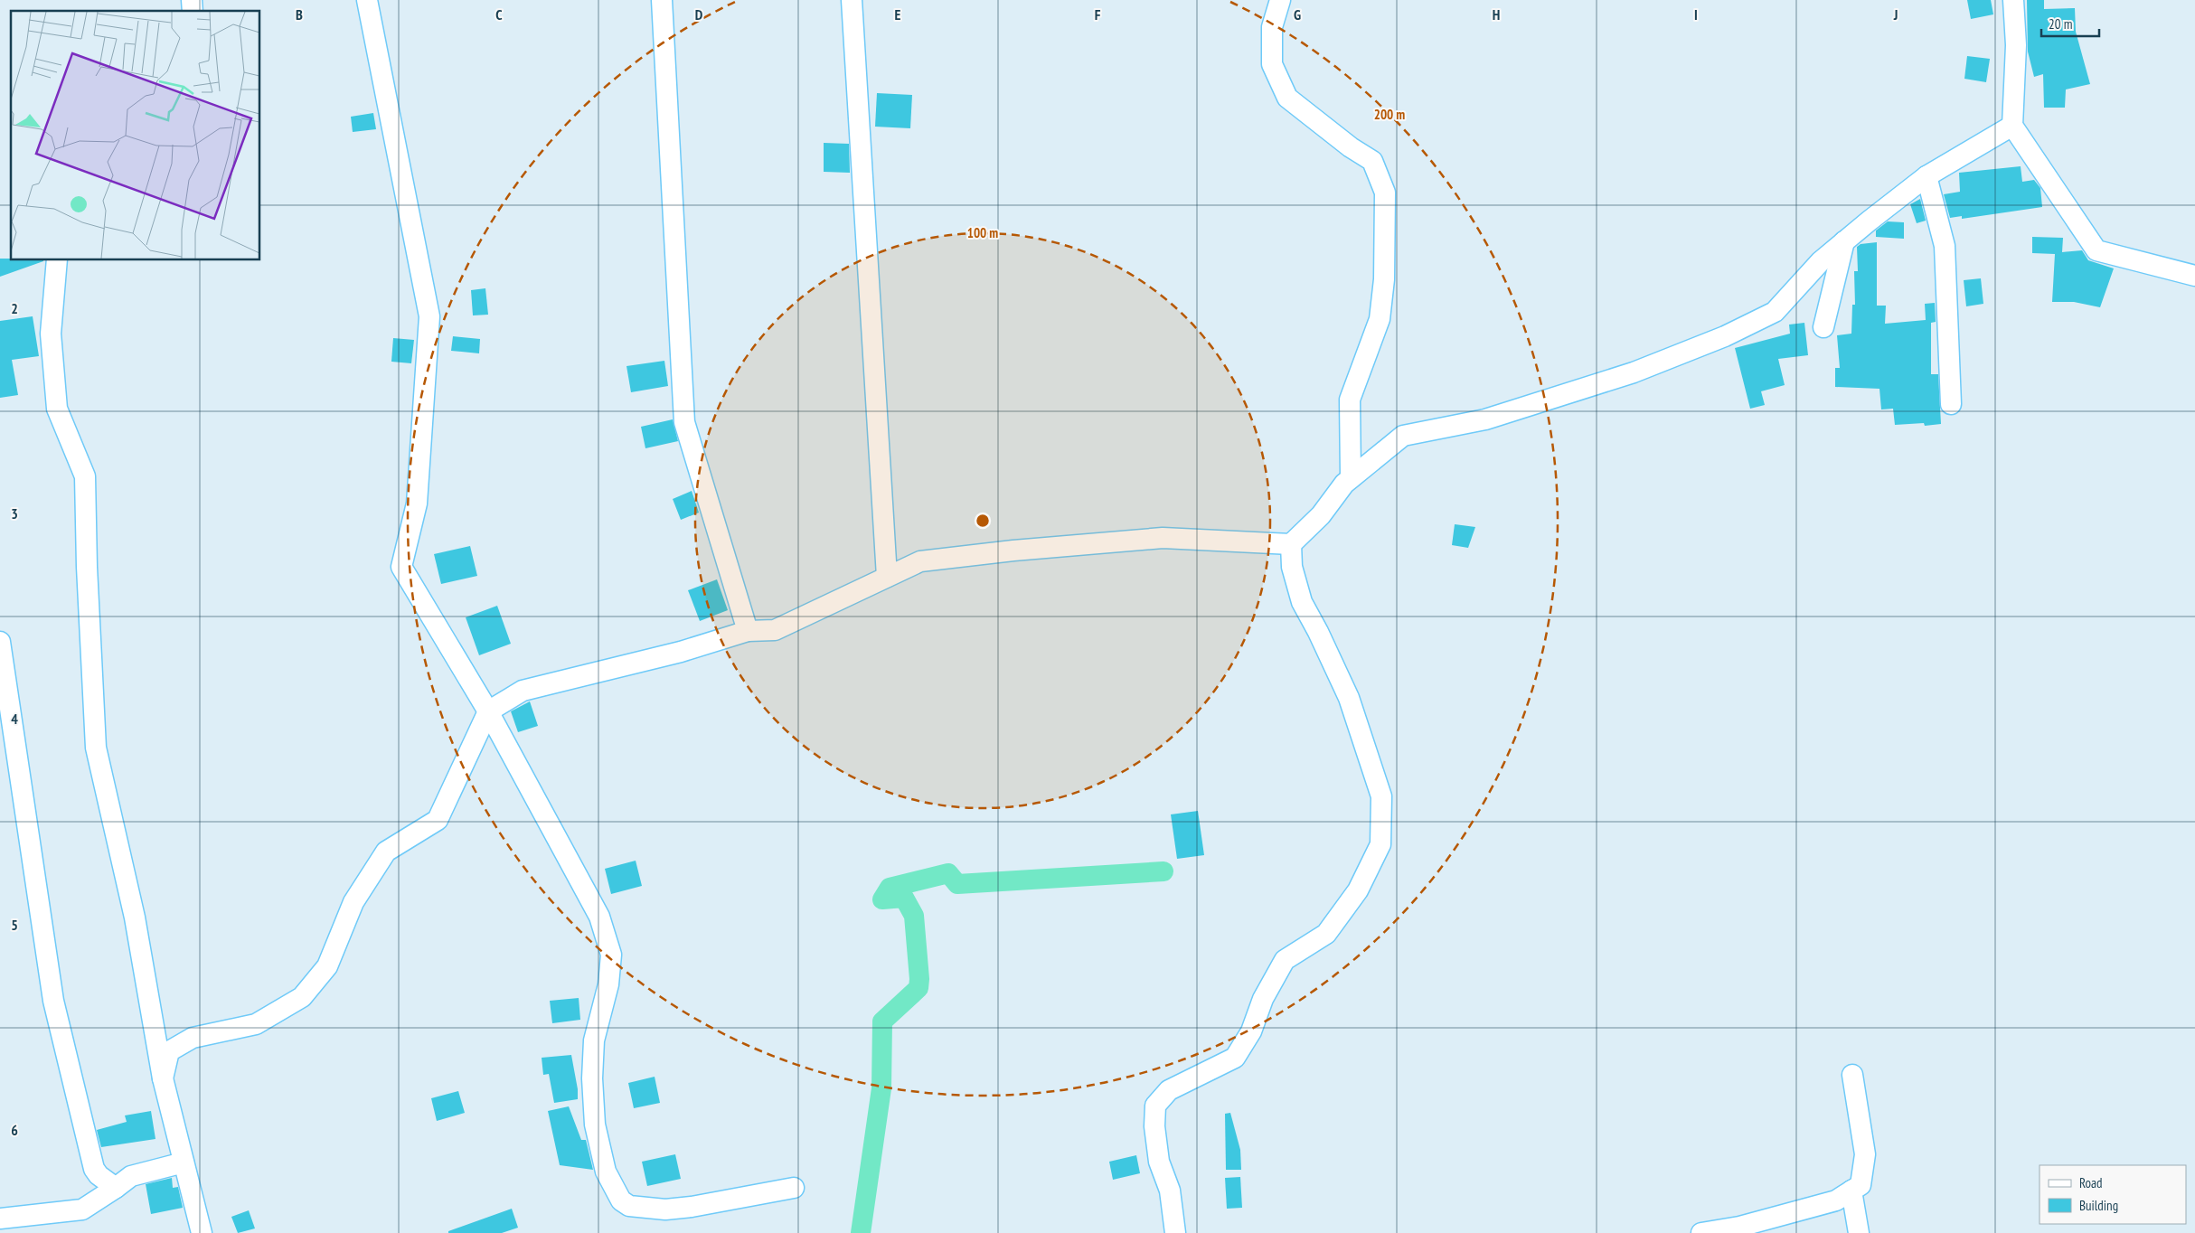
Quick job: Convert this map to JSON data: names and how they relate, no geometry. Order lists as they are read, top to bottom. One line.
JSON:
{"legend":["Road","Building"],"scale_bar":"20 m","grid":{"columns":["B","C","D","E","F","G","H","I","J"],"rows":["2","3","4","5","6"]},"rings":["200 m","100 m"]}
